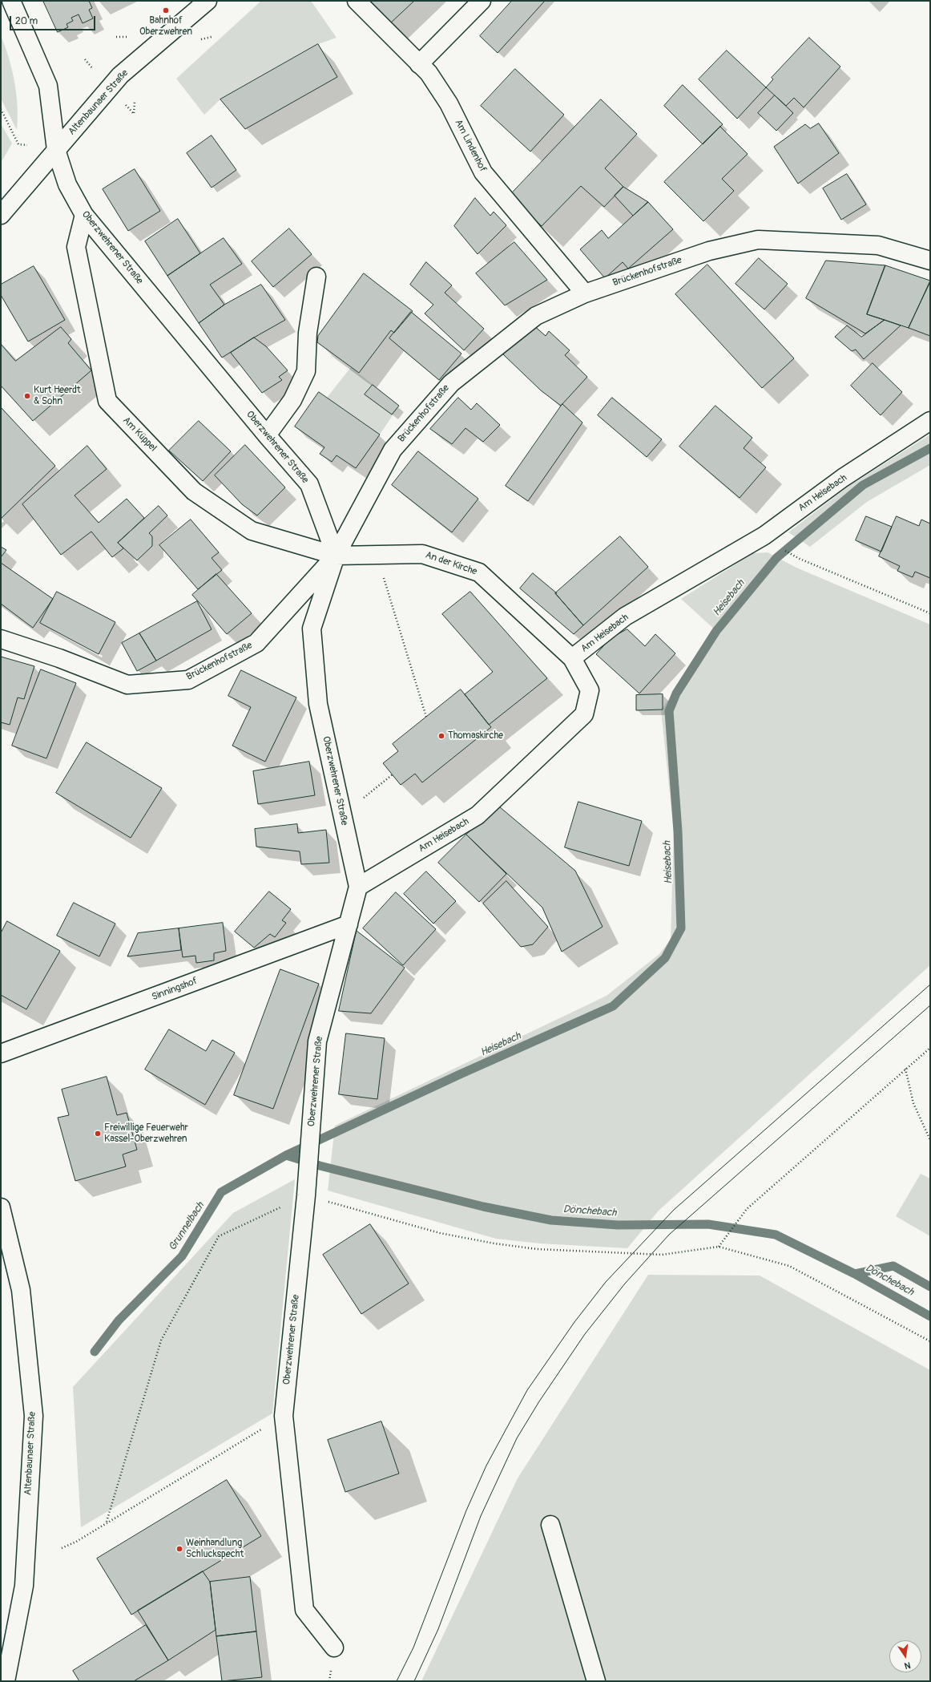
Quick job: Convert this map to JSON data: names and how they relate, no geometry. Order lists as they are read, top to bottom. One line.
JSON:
{"streets":{"street":["Altenbaunaer Straße","Am Lindenhof","Oberzwehrener Straße","Brückenhofstraße","Am Küppel","Am Heisebach","An der Kirche","Sinningshof"]},"crossings":[["Altenbaunaer Straße","Oberzwehrener Straße"],["Am Lindenhof","Brückenhofstraße"],["Oberzwehrener Straße","Brückenhofstraße"],["Oberzwehrener Straße","Am Küppel"],["Oberzwehrener Straße","Am Heisebach"],["Oberzwehrener Straße","An der Kirche"],["Oberzwehrener Straße","Sinningshof"],["Brückenhofstraße","Am Küppel"],["Brückenhofstraße","An der Kirche"],["Am Küppel","An der Kirche"],["Am Heisebach","An der Kirche"]],"water":["Heisebach","Dönchebach","Grunnelbach"],"places":["Bahnhof Oberzwehren","Kurt Heerdt & Sohn","Thomaskirche","Freiwillige Feuerwehr Kassel-Oberzwehren","Weinhandlung Schluckspecht"],"scale_bar":"20 m","north":"bottom"}
